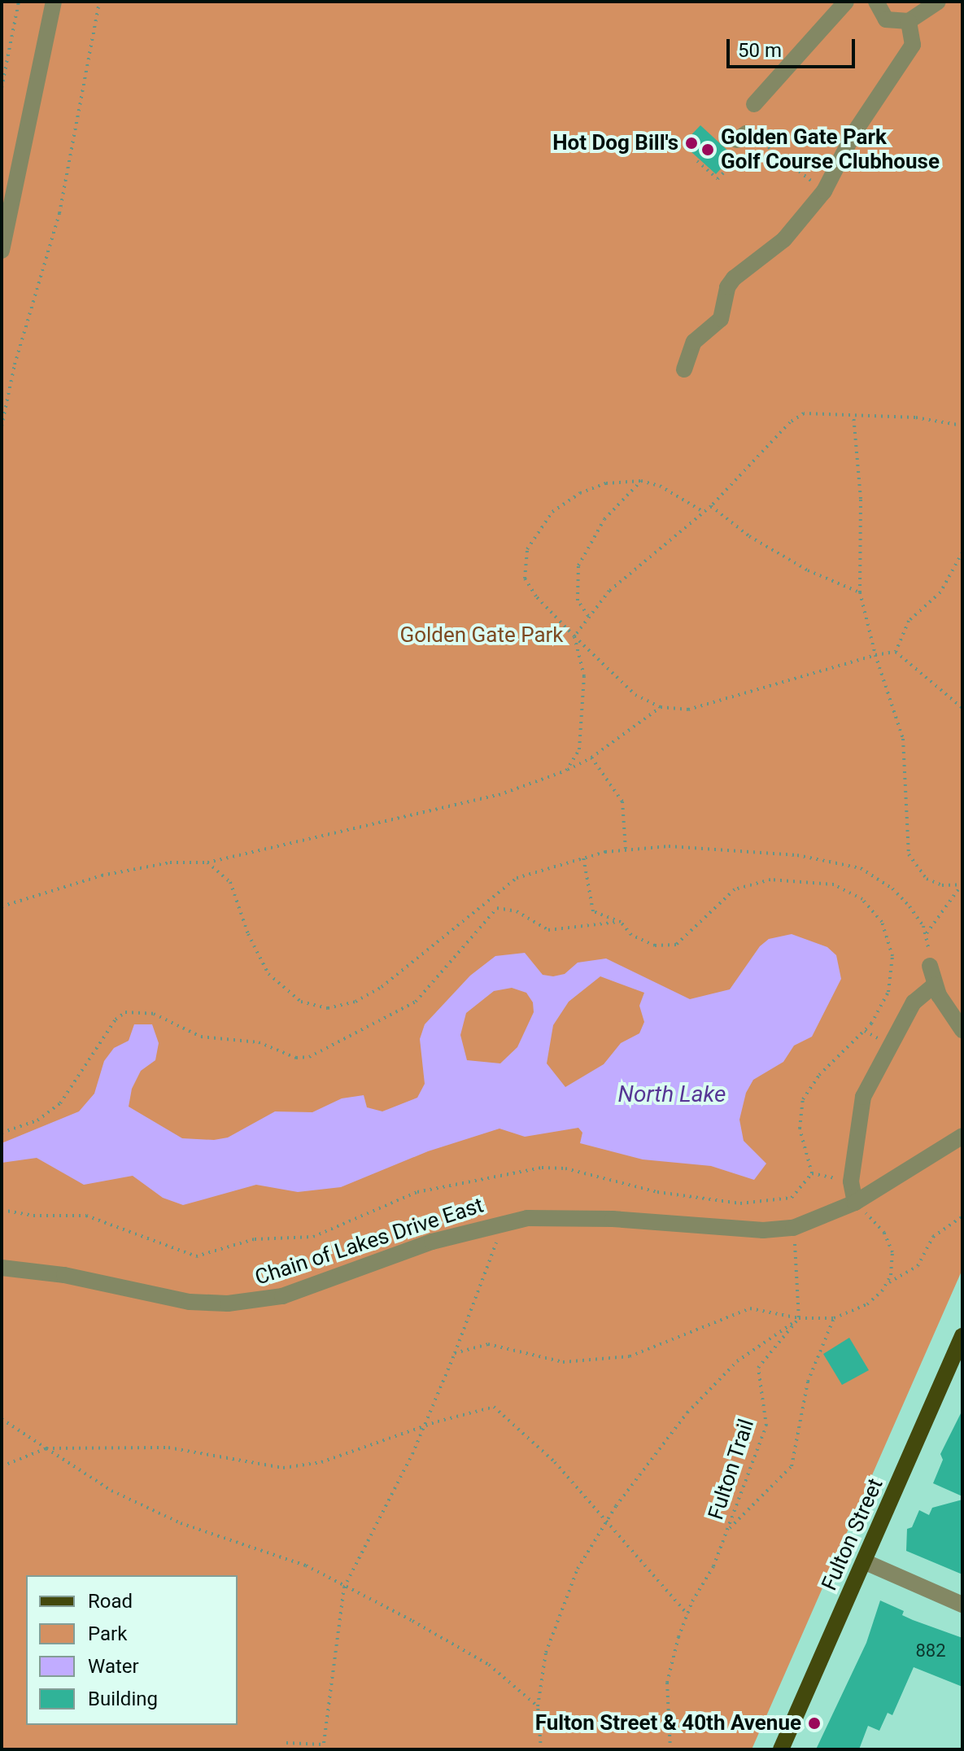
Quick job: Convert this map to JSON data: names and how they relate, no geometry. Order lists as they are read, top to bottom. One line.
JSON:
{"streets":{"main road":["Fulton Street"],"street":["Chain of Lakes Drive East"],"path":["Fulton Trail"]},"crossings":[["Chain of Lakes Drive East","Fulton Trail"]],"water":["North Lake"],"parks":["Golden Gate Park"],"places":["Hot Dog Bill's","Golden Gate Park Golf Course Clubhouse","Fulton Street & 40th Avenue"],"house_numbers":["882"],"legend":["Road","Park","Water","Building"],"scale_bar":"50 m"}
